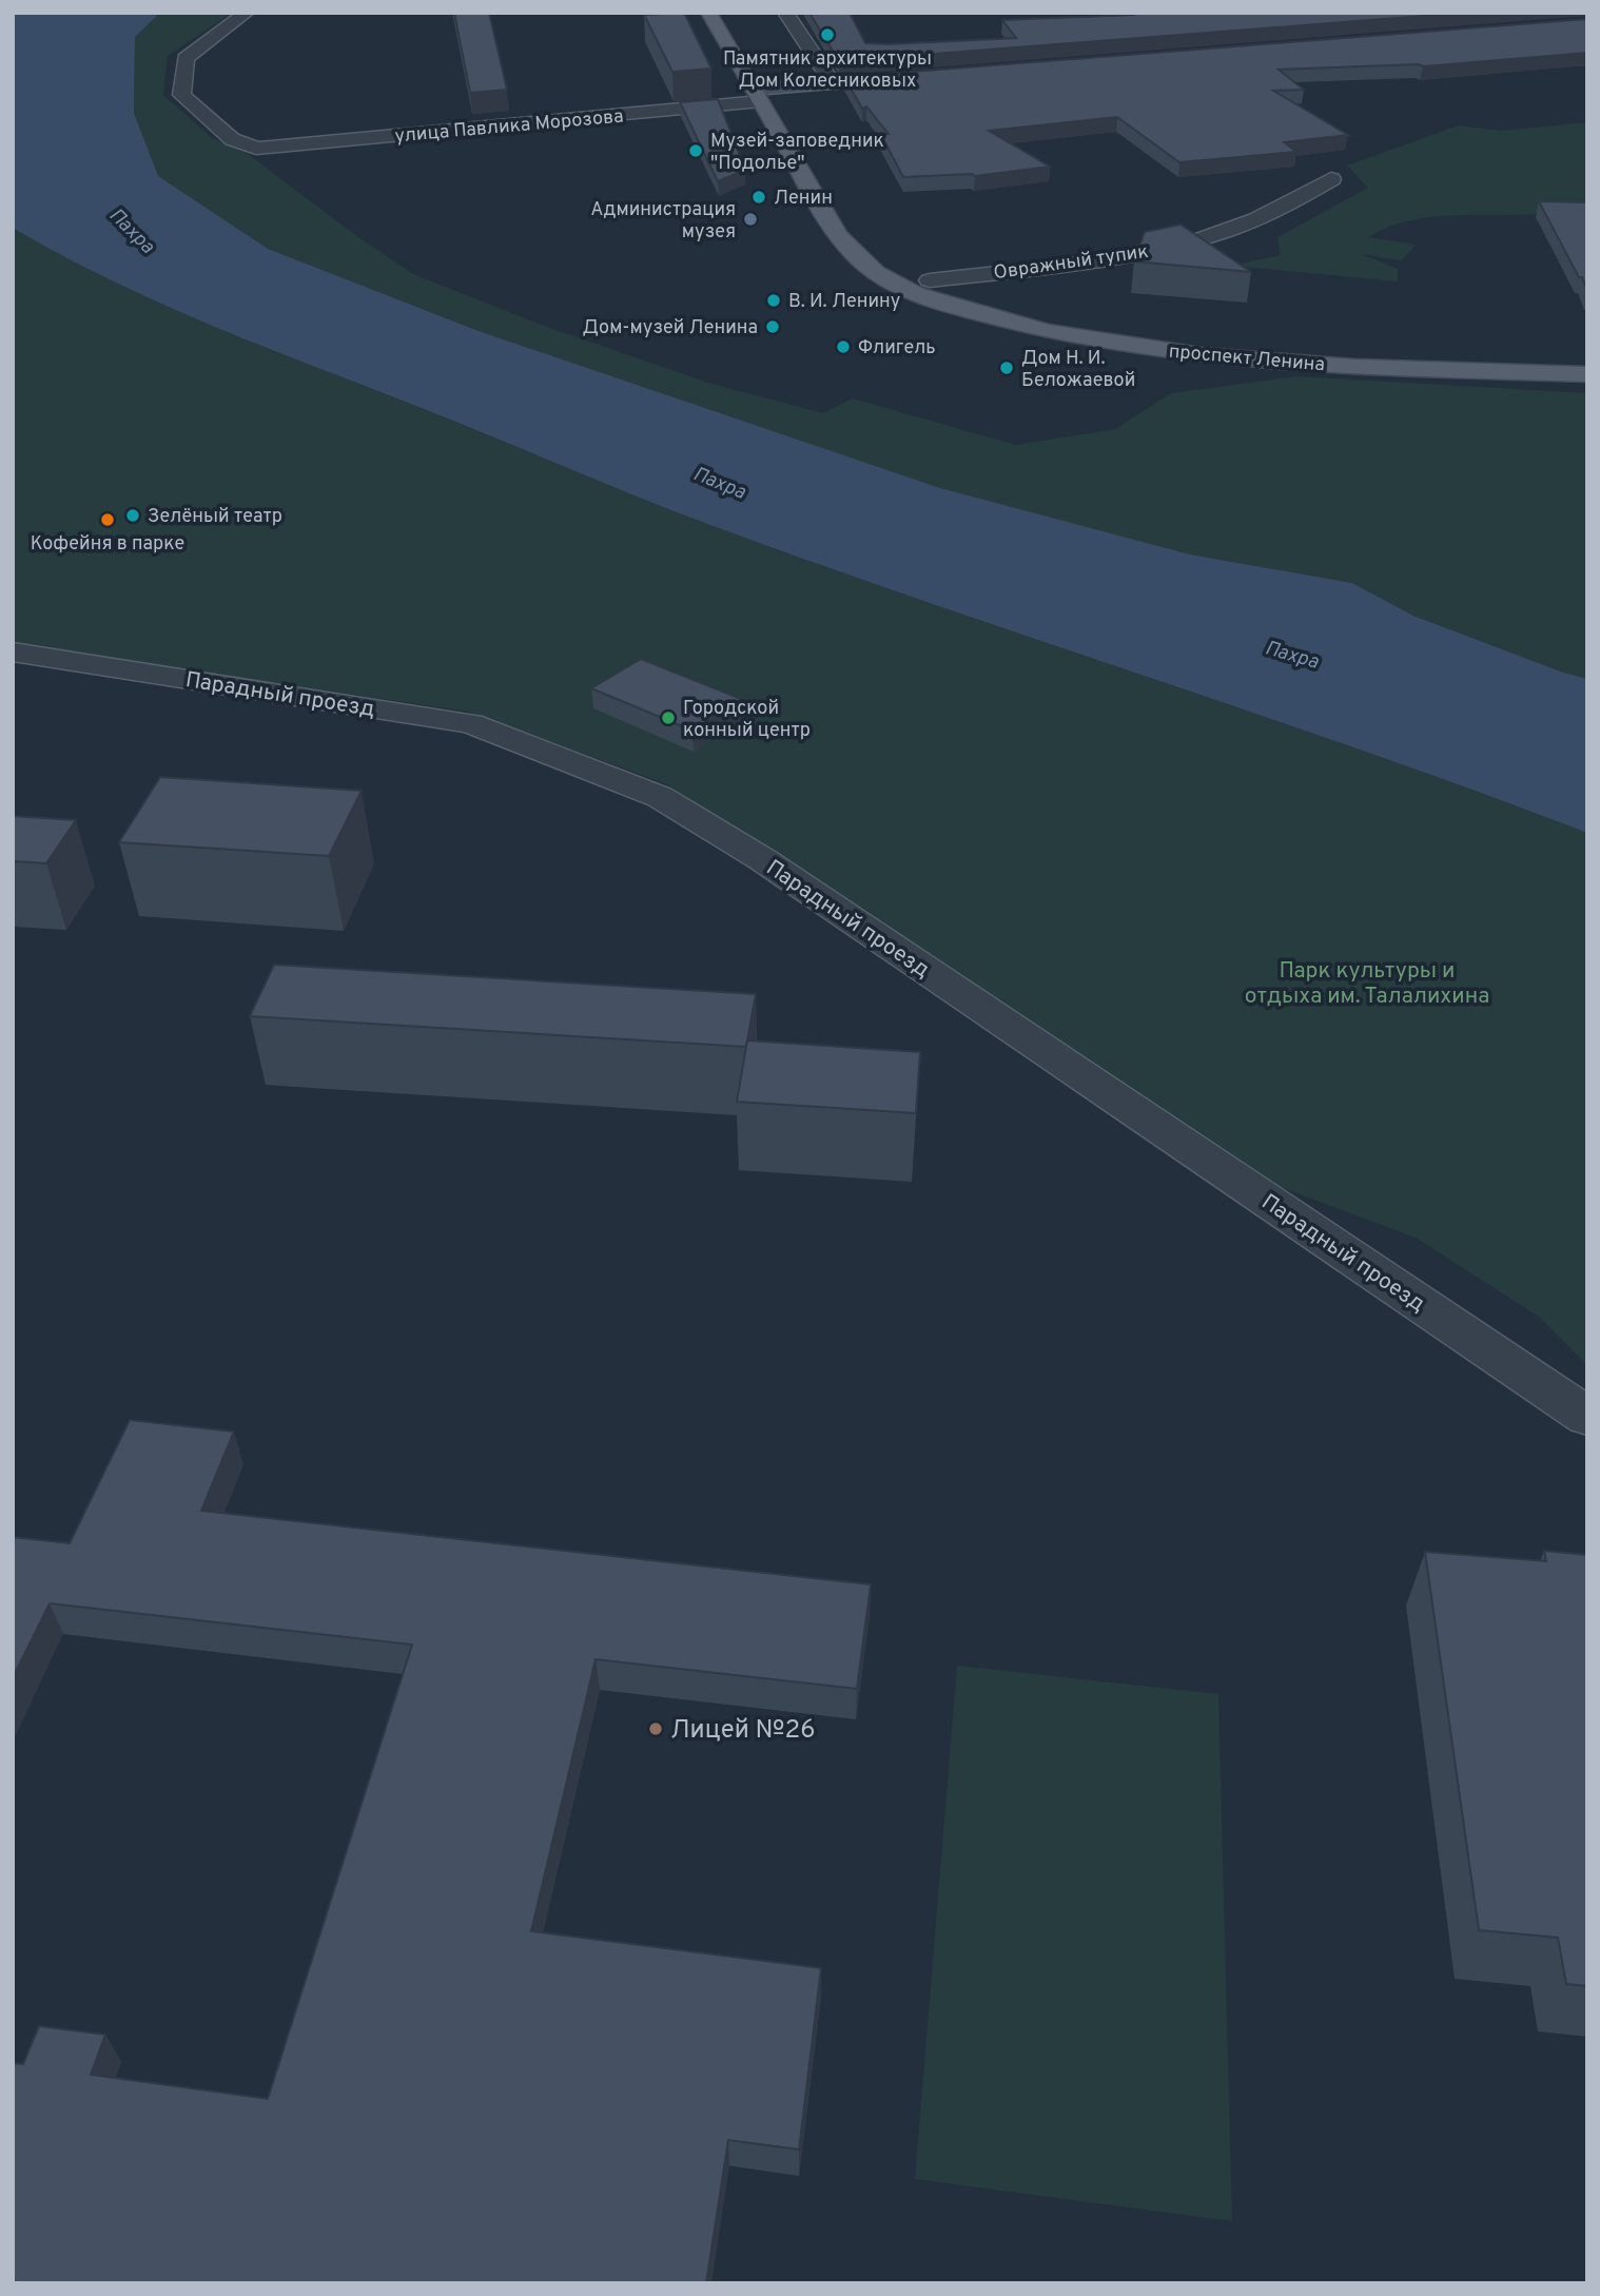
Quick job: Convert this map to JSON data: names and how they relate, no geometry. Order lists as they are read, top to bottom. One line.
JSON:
{"streets":{"main road":["проспект Ленина"],"street":["улица Павлика Морозова","Овражный тупик","Парадный проезд"]},"crossings":[["улица Павлика Морозова","проспект Ленина"],["Овражный тупик","проспект Ленина"]],"water":["Пахра"],"parks":["Парк культуры и отдыха им. Талалихина"],"places":["Памятник архитектуры Дом Колесниковых","Музей-заповедник \"Подолье\"","Ленин","Администрация музея","В. И. Ленину","Дом-музей Ленина","Флигель","Дом Н. И. Беложаевой","Зелёный театр","Кофейня в парке","Городской конный центр","Лицей №26"]}
